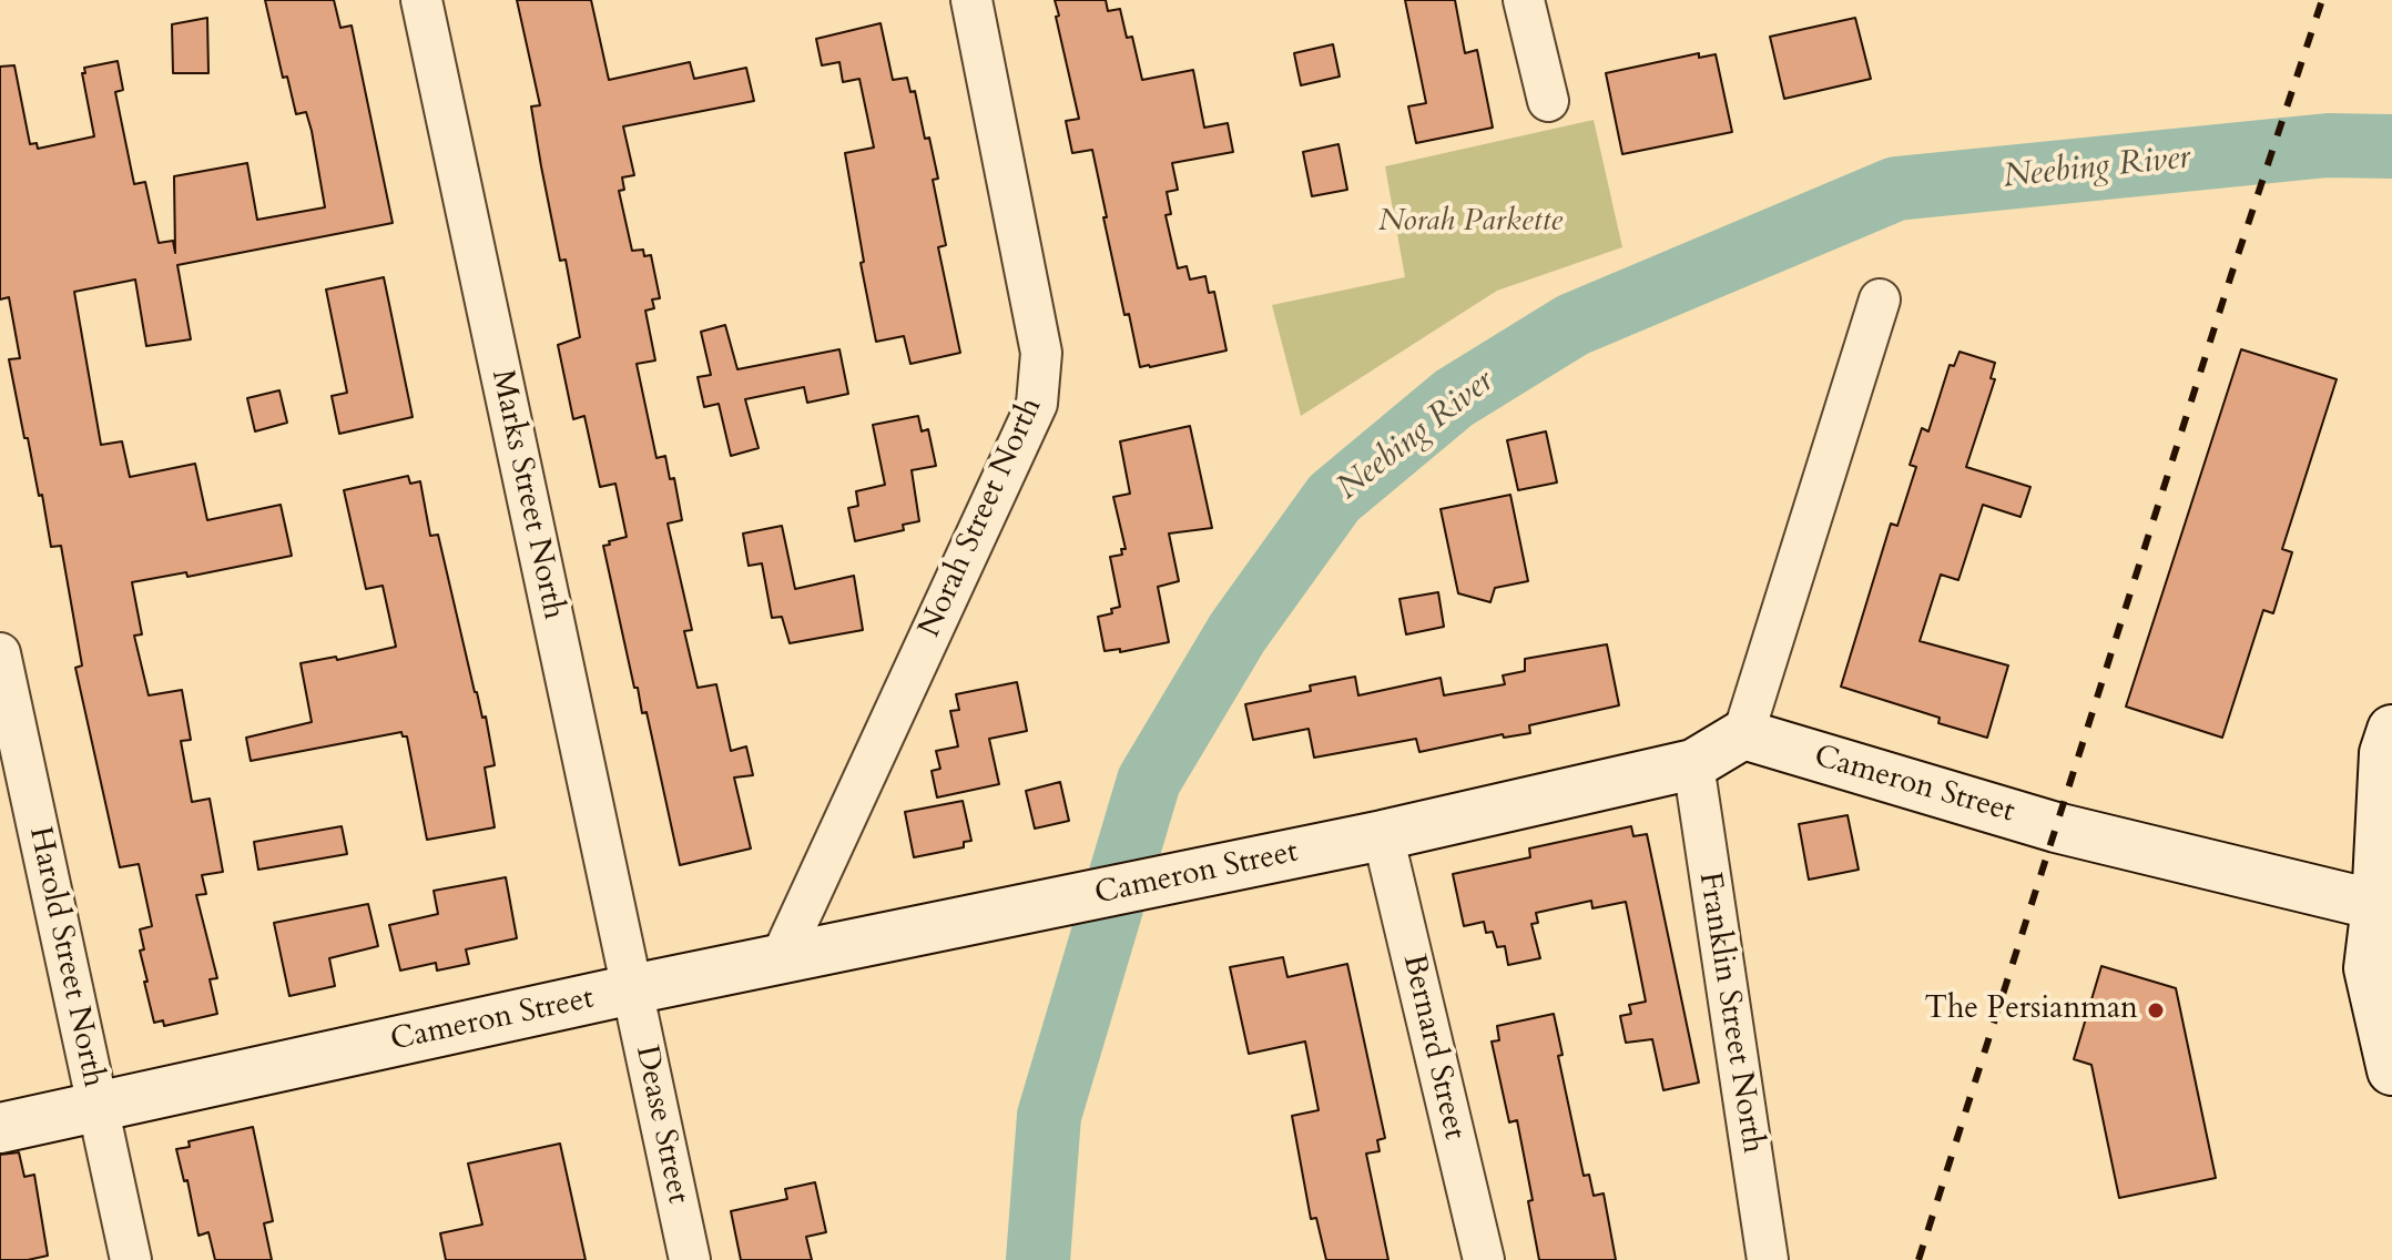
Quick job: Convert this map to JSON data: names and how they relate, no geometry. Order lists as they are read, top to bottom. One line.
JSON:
{"streets":{"street":["Marks Street North","Norah Street North","Cameron Street","Harold Street North","Franklin Street North","Bernard Street","Dease Street"]},"crossings":[["Marks Street North","Cameron Street"],["Marks Street North","Dease Street"],["Norah Street North","Cameron Street"],["Cameron Street","Harold Street North"],["Cameron Street","Franklin Street North"],["Cameron Street","Bernard Street"],["Cameron Street","Dease Street"]],"water":["Neebing River"],"parks":["Norah Parkette"],"places":["The Persianman"]}
